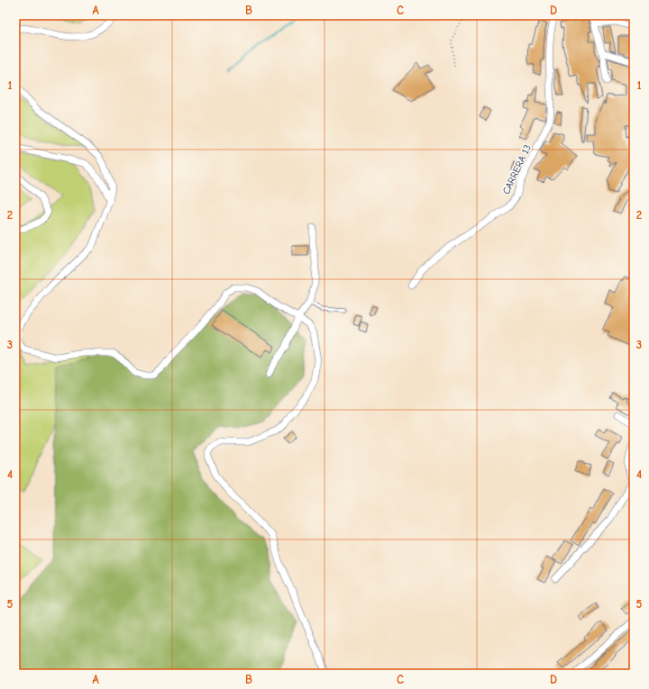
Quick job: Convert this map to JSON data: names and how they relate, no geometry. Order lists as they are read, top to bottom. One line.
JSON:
{"streets":{"street":["CARRERA 13"]},"grid":{"columns":["A","B","C","D"],"rows":["1","2","3","4","5"]}}
